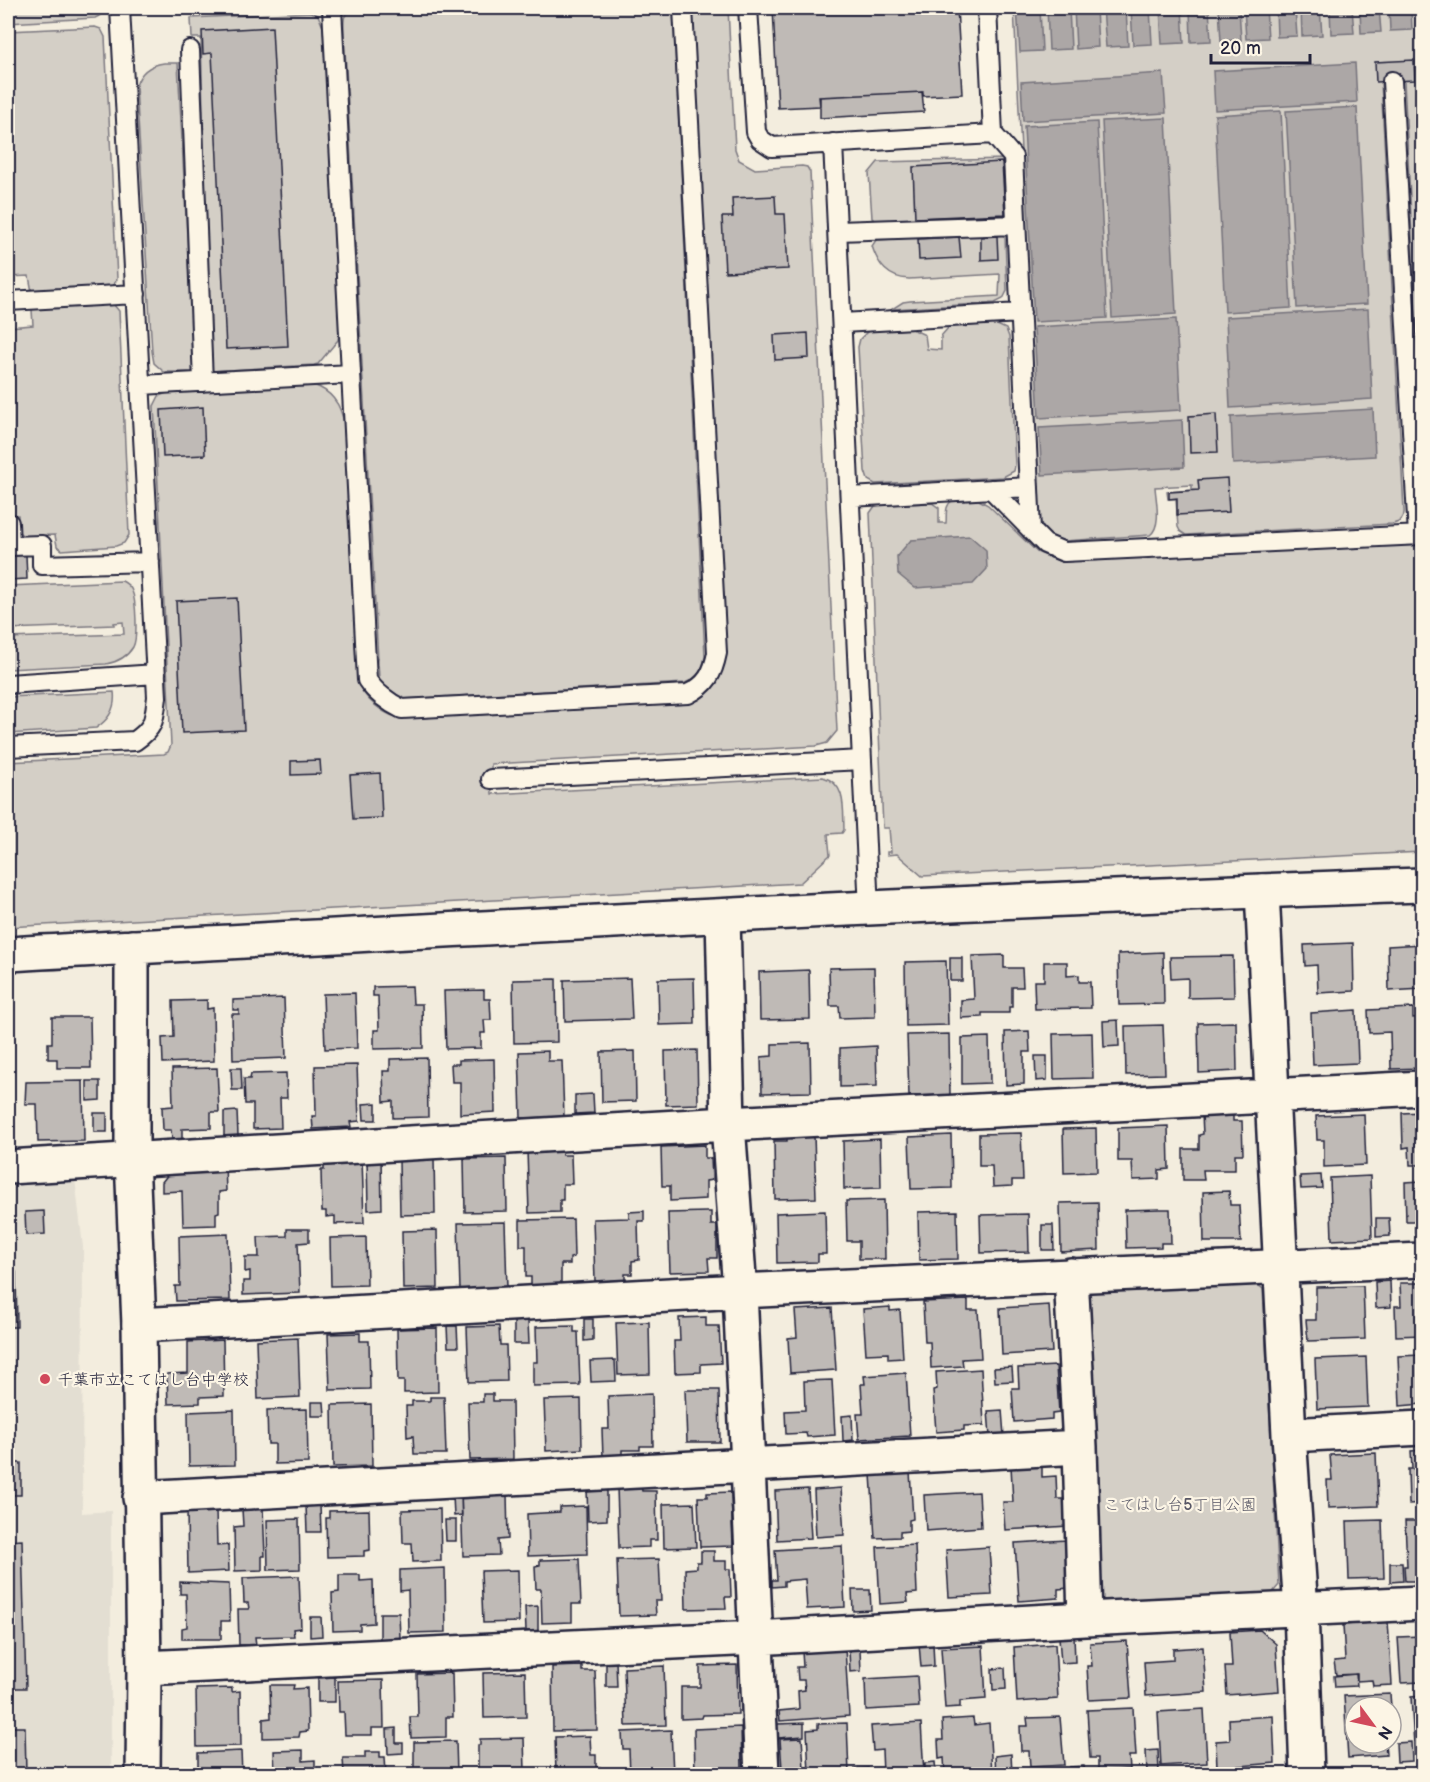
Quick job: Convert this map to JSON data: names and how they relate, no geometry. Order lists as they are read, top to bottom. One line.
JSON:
{"parks":["こてはし台5丁目公園"],"places":["千葉市立こてはし台中学校"],"scale_bar":"20 m","north":"bottom right"}
